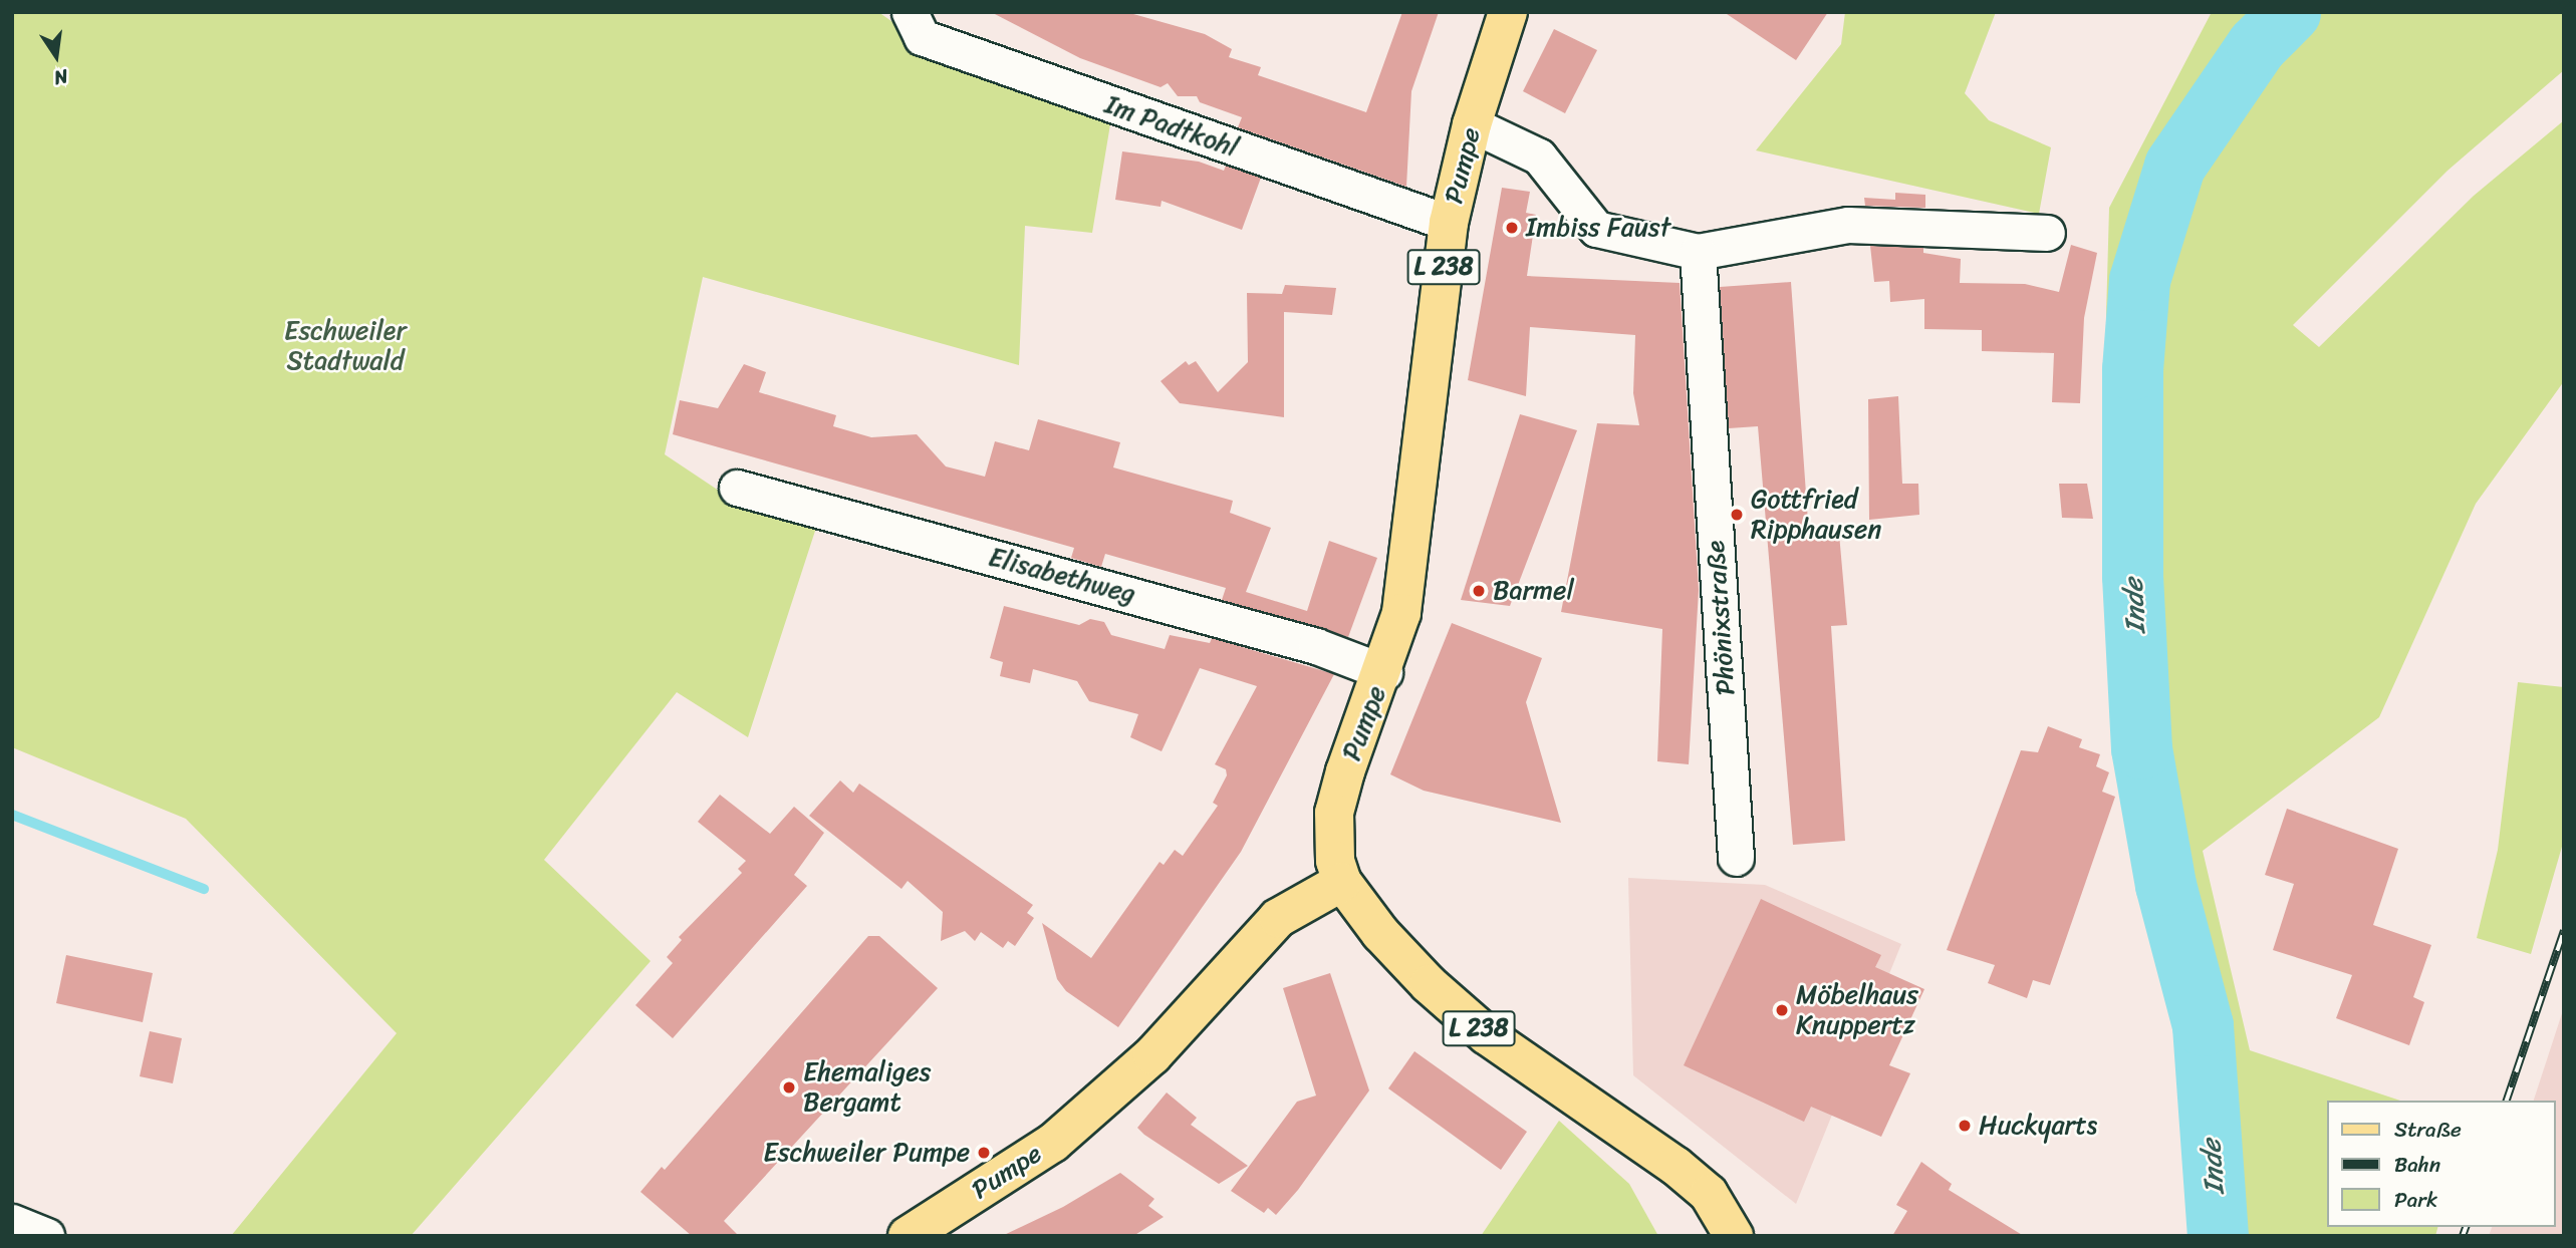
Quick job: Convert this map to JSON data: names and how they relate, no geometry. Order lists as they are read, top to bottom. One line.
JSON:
{"streets":{"main road":["Pumpe","L 238"],"street":["Im Padtkohl","Elisabethweg","Phönixstraße"]},"crossings":[["Im Padtkohl","Pumpe"],["Pumpe","L 238"],["Pumpe","Elisabethweg"]],"water":["Inde"],"parks":["Eschweiler Stadtwald"],"places":["Imbiss Faust","Gottfried Ripphausen","Barmel","Möbelhaus Knuppertz","Ehemaliges Bergamt","Huckyarts","Eschweiler Pumpe"],"legend":["Straße","Bahn","Park"],"north":"bottom"}
